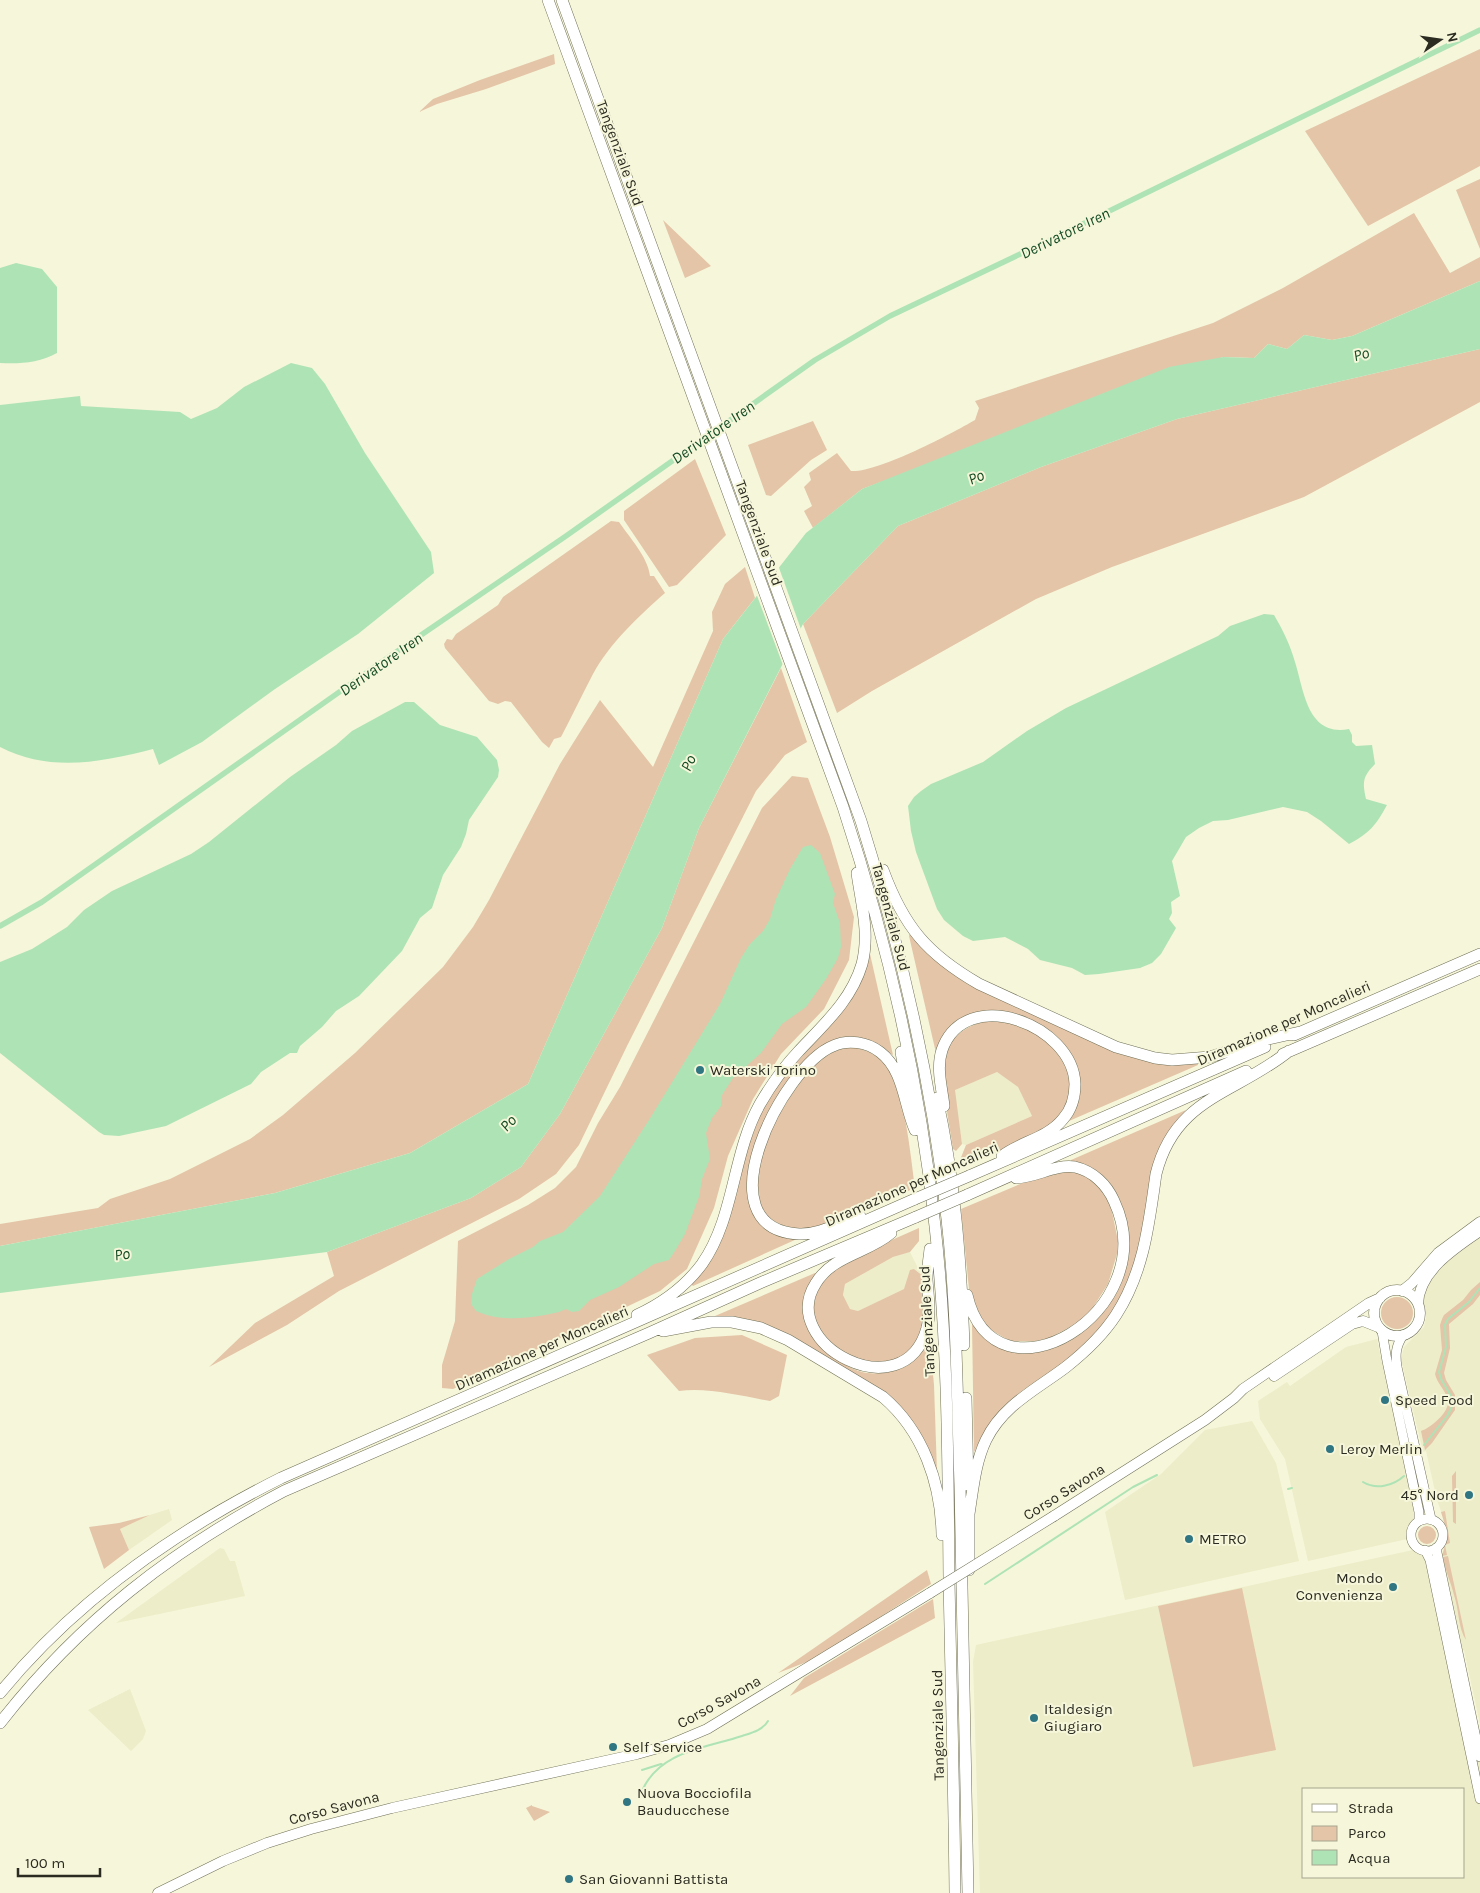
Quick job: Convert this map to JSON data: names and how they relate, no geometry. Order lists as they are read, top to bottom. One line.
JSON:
{"streets":{"highway":["Tangenziale Sud","Diramazione per Moncalieri"],"main road":["Corso Savona"]},"water":["Derivatore Iren","Po"],"places":["Waterski Torino","Speed Food","Leroy Merlin","45° Nord","METRO","Mondo Convenienza","Italdesign Giugiaro","Self Service","Nuova Bocciofila Bauducchese","San Giovanni Battista"],"legend":["Strada","Parco","Acqua"],"scale_bar":"100 m","north":"right"}
